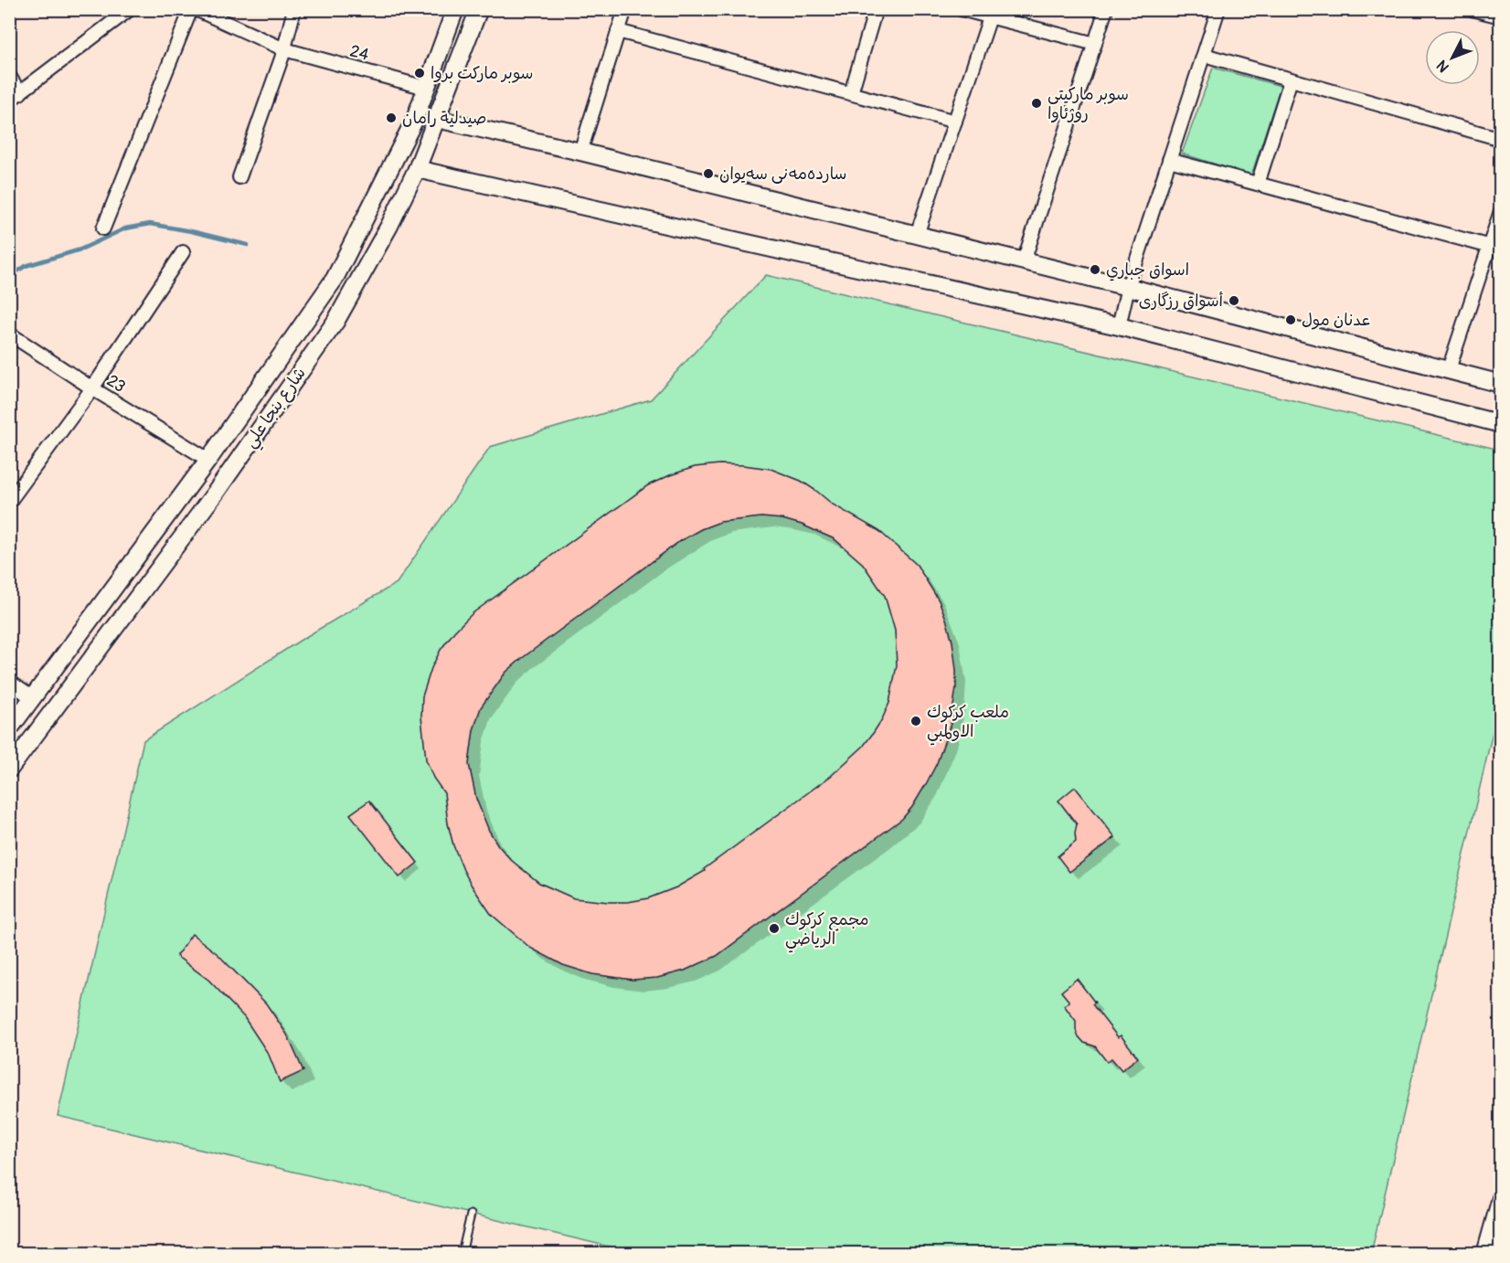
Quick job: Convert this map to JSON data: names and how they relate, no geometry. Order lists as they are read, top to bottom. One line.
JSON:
{"streets":{"street":["24","23","شارع بنجا علي"]},"crossings":[["24","شارع بنجا علي"],["23","شارع بنجا علي"]],"places":["سوبر ماركت بروا","سوبر ماركيتى روژئاوا","صيدلية رامان","ساردەمەنی سەیوان","اسواق جباري","أسواق رزگارى","عدنان مول","ملعب كركوك الاولمبي","مجمع كركوك الرياضي"],"north":"bottom left"}
